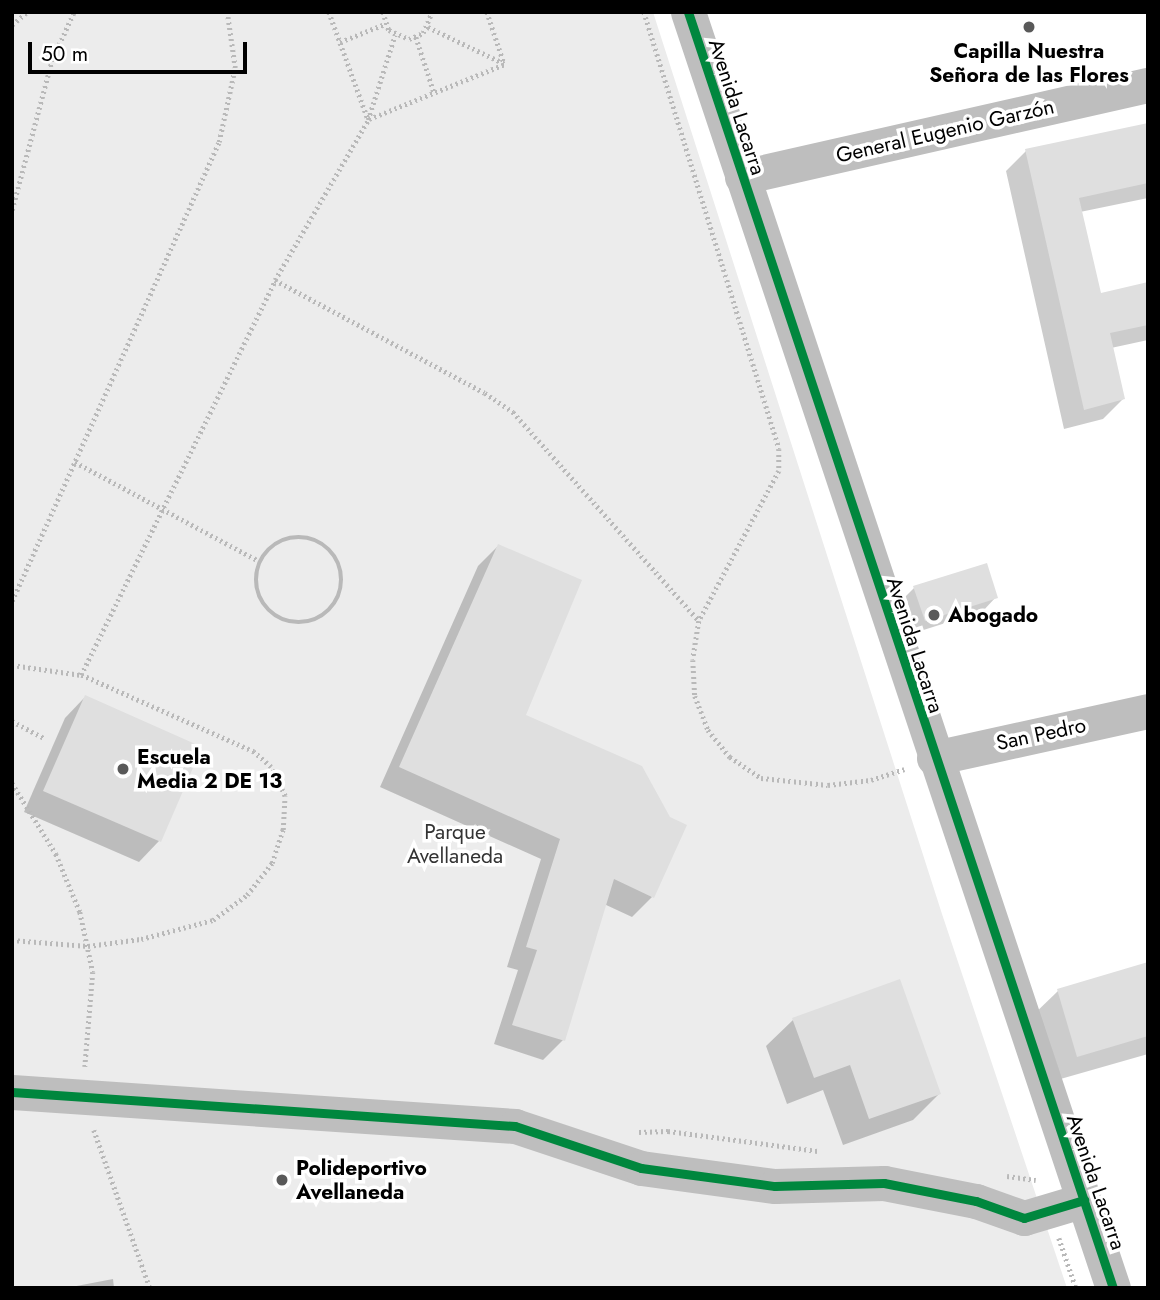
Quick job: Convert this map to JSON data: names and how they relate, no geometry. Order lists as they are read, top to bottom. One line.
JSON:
{"streets":{"street":["Avenida Lacarra","General Eugenio Garzón","San Pedro"]},"crossings":[["Avenida Lacarra","General Eugenio Garzón"],["Avenida Lacarra","San Pedro"]],"parks":["Parque Avellaneda"],"places":["Capilla Nuestra Señora de las Flores","Abogado","Escuela Media 2 DE 13","Polideportivo Avellaneda"],"scale_bar":"50 m"}
